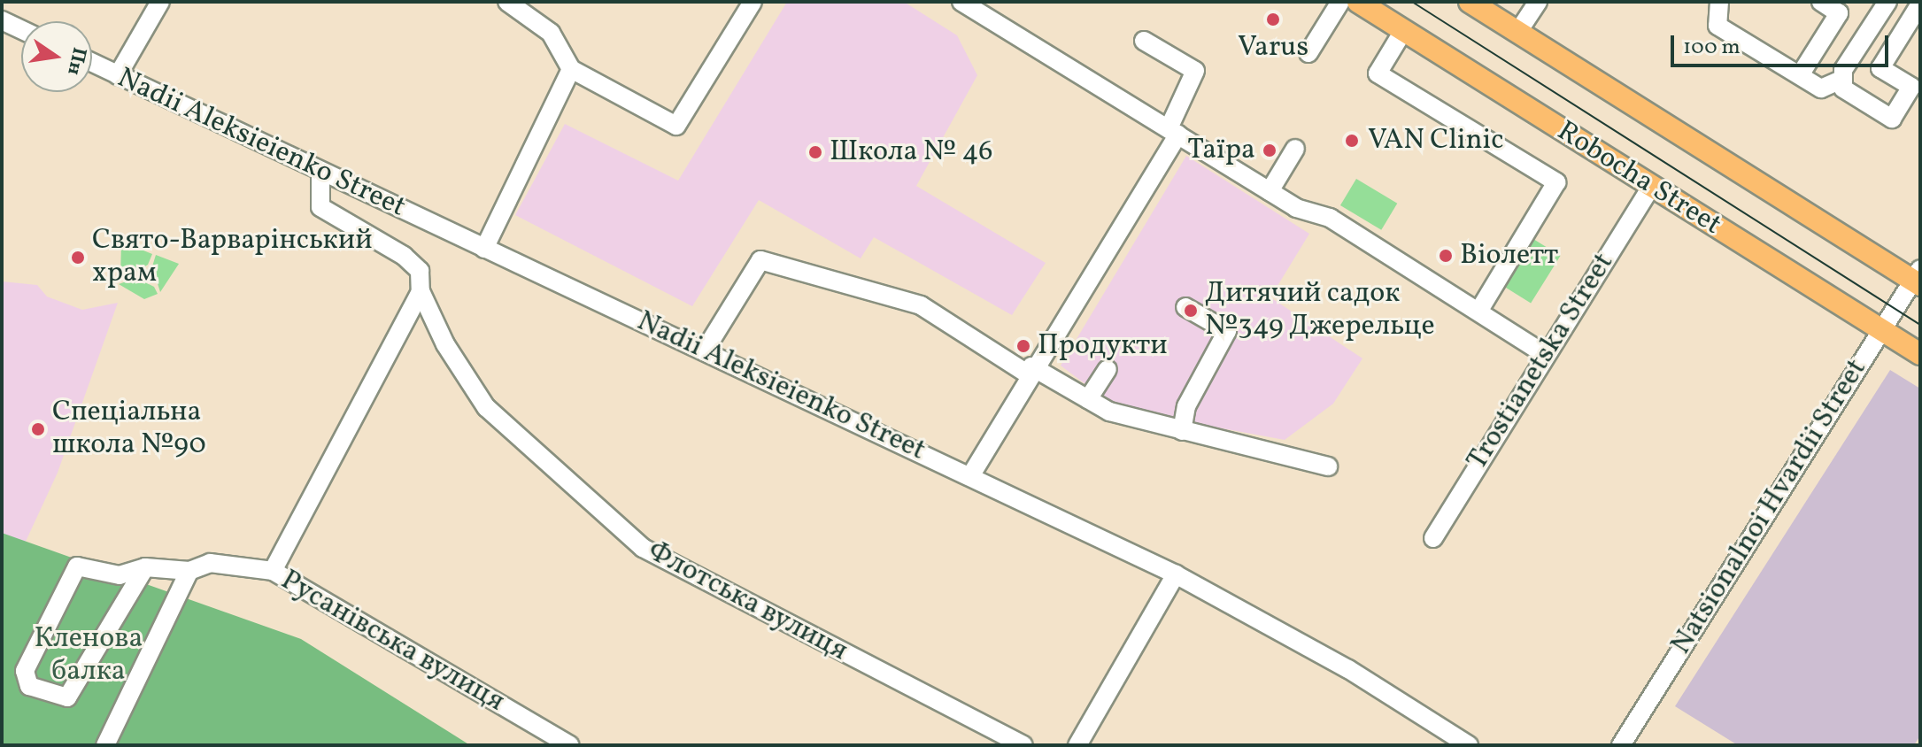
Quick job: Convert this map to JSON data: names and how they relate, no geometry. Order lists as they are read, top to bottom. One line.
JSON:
{"streets":{"main road":["Robocha Street"],"street":["Nadii Aleksieienko Street","Trostianetska Street","Natsionalnoi Hvardii Street","Флотська вулиця","Русанівська вулиця"]},"crossings":[["Nadii Aleksieienko Street","Флотська вулиця"],["Robocha Street","Trostianetska Street"],["Robocha Street","Natsionalnoi Hvardii Street"]],"parks":["Кленова балка"],"places":["Varus","VAN Clinic","Таїра","Школа № 46","Віолетт","Свято-Варварінський храм","Дитячий садок №349 Джерельце","Продукти","Спеціальна школа №90"],"scale_bar":"100 m","north":"right"}
